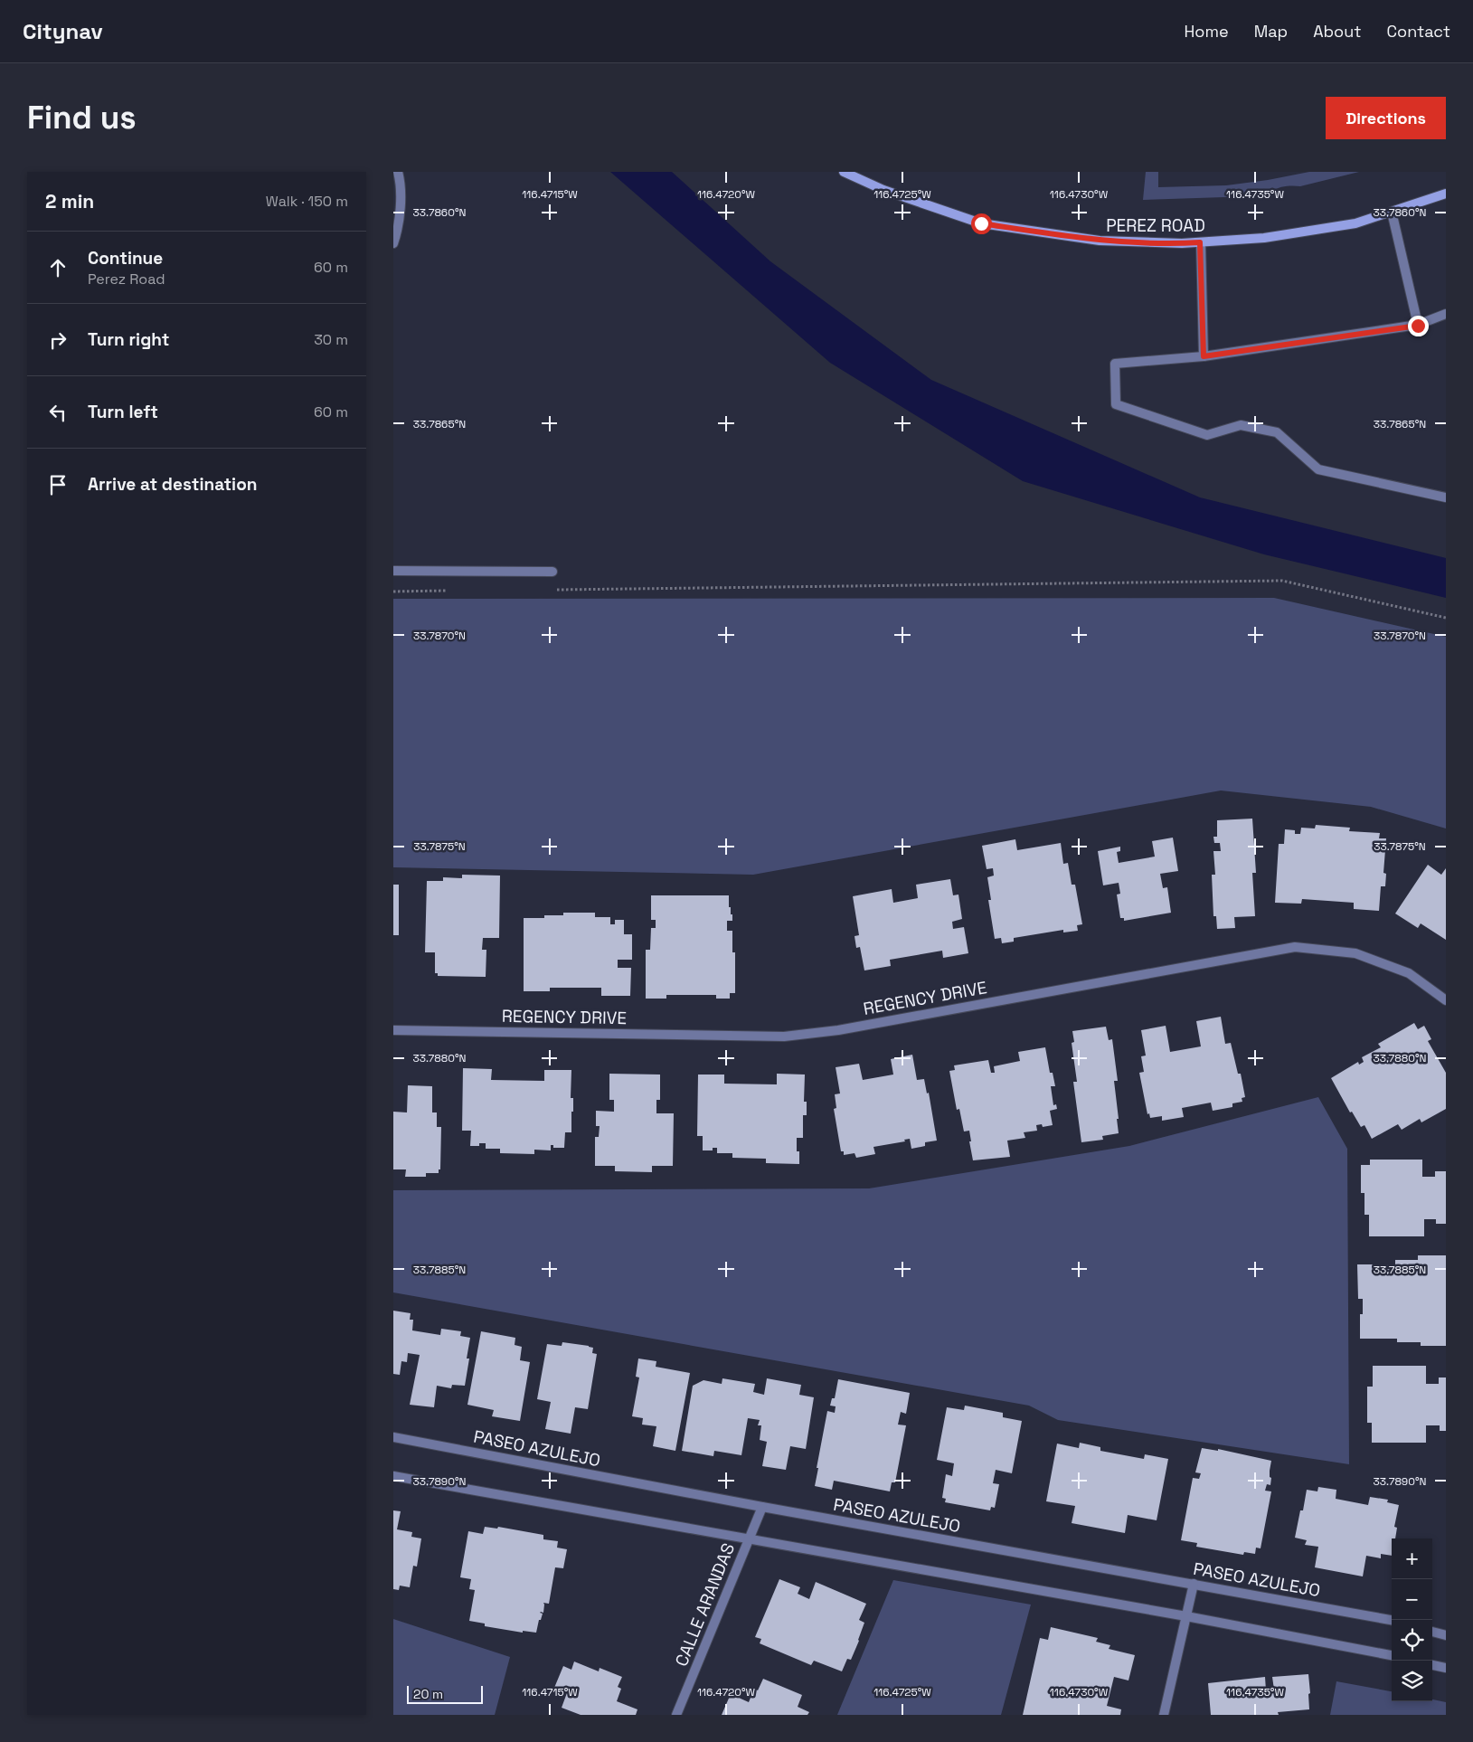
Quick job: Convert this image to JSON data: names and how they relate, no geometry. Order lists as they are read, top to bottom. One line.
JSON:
{"streets":{"main road":["PEREZ ROAD"],"street":["REGENCY DRIVE","PASEO AZULEJO","CALLE ARANDAS"]},"crossings":[["PASEO AZULEJO","CALLE ARANDAS"]],"scale_bar":"20 m","page":{"header":"Citynav","nav":["Home","Map","About","Contact"],"buttons":"Directions","title":"Find us","heading":["2 min","Walk · 150 m"],"list":[["Continue","Perez Road","60 m"],["Turn right","30 m"],["Turn left","60 m"],"Arrive at destination"],"map_buttons":["+","−"],"scale":"20 m"},"coordinates":["116.4715°W","116.4720°W","116.4725°W","116.4730°W","116.4735°W","33.7860°N","33.7865°N","33.7870°N","33.7875°N","33.7880°N","33.7885°N","33.7890°N"]}
